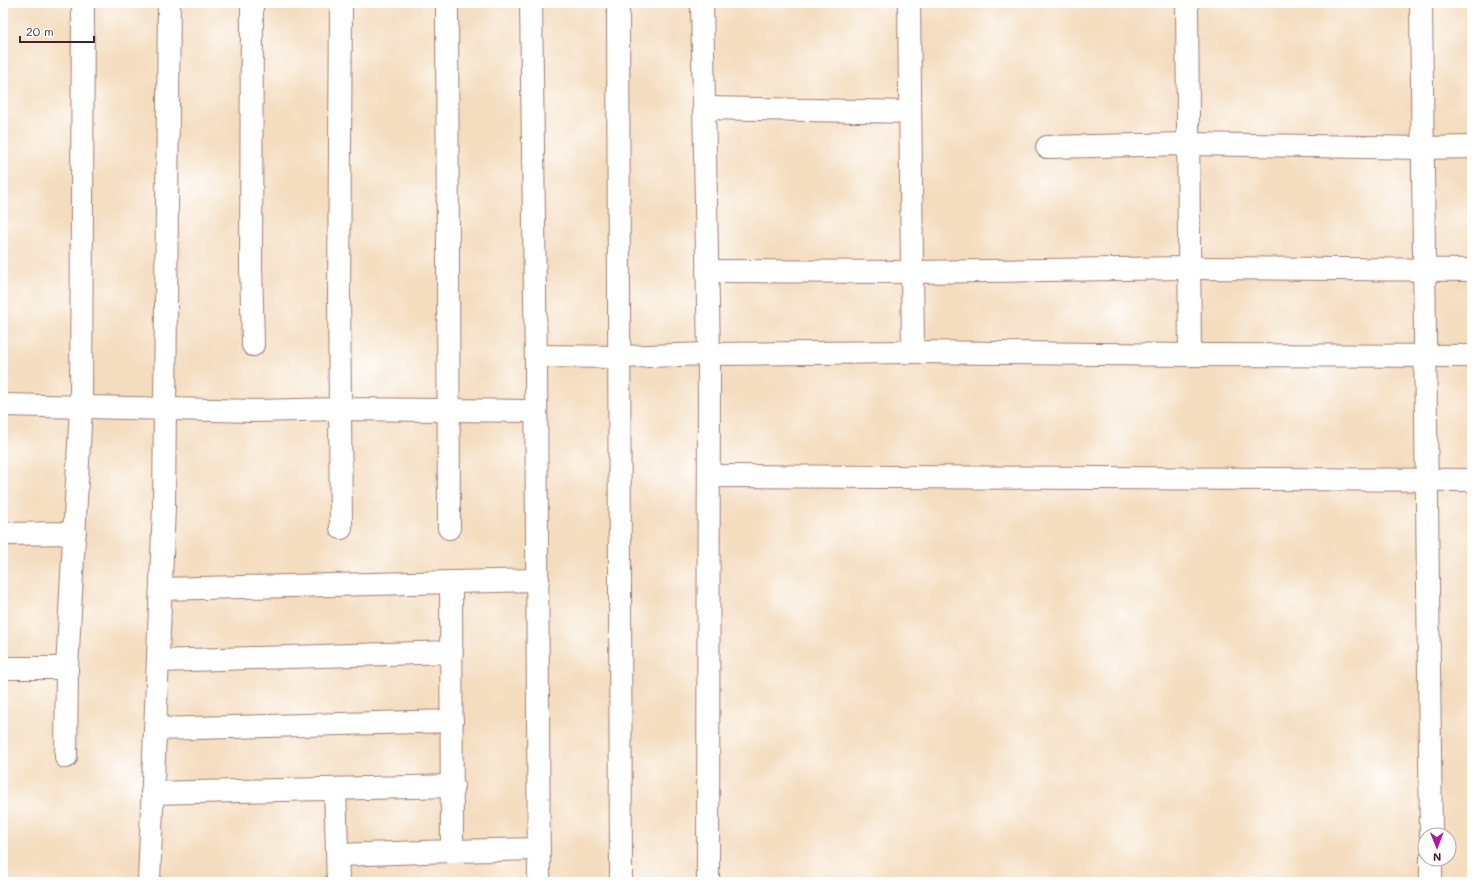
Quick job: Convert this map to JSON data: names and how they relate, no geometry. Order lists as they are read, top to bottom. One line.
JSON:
{"scale_bar":"20 m","north":"bottom"}
